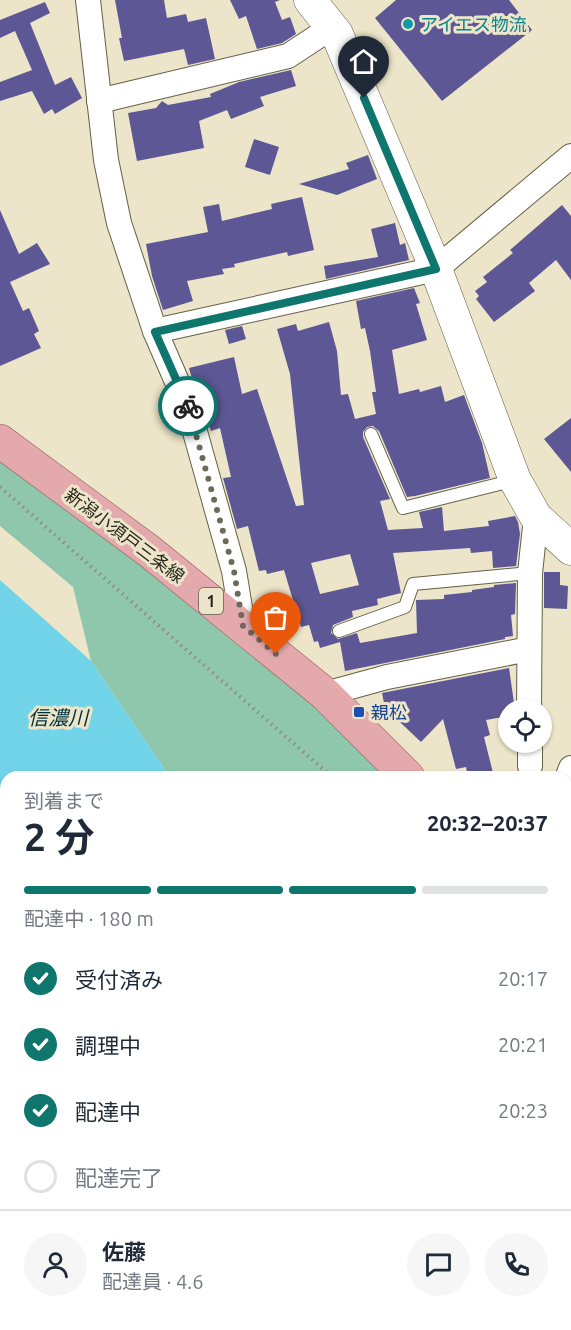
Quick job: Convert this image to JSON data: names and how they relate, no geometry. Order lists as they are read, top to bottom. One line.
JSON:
{"streets":{"main road":["新潟小須戸三条線","1"]},"water":["信濃川"],"places":{"other":["アイエス物流"],"transit":["親松"]},"page":{"heading":["2 分","到着まで","20:32–20:37"],"panel":["佐藤","配達員 · 4.6"],"bar":"配達中 · 180 m","list":[["受付済み","20:17"],["調理中","20:21"],["配達中","20:23"],"配達完了"]}}
